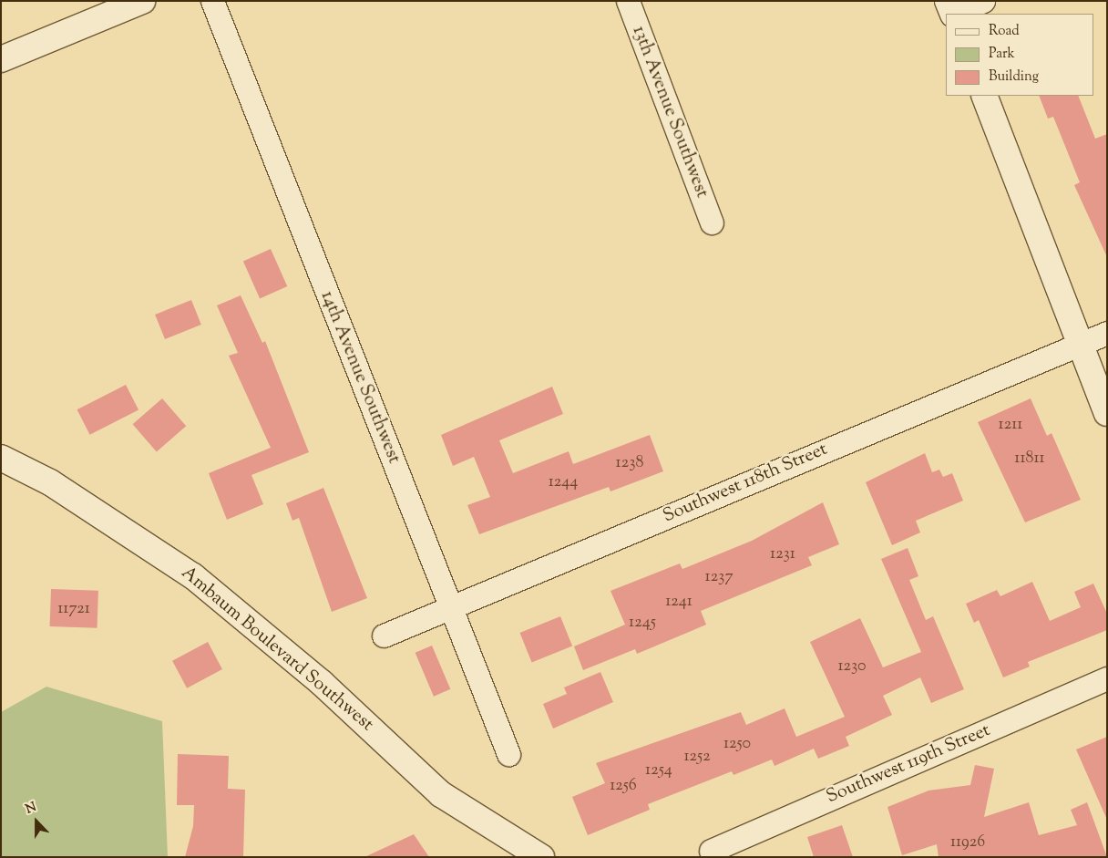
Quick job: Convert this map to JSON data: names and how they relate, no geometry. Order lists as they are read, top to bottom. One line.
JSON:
{"streets":{"main road":["Ambaum Boulevard Southwest"],"street":["13th Avenue Southwest","14th Avenue Southwest","Southwest 118th Street","Southwest 119th Street"]},"crossings":[["14th Avenue Southwest","Southwest 118th Street"]],"house_numbers":["1211","11811","1238","1244","1231","1237","1241","11721","1245","1230","1250","1252","1254","1256","11926"],"legend":["Road","Park","Building"],"north":"top"}
